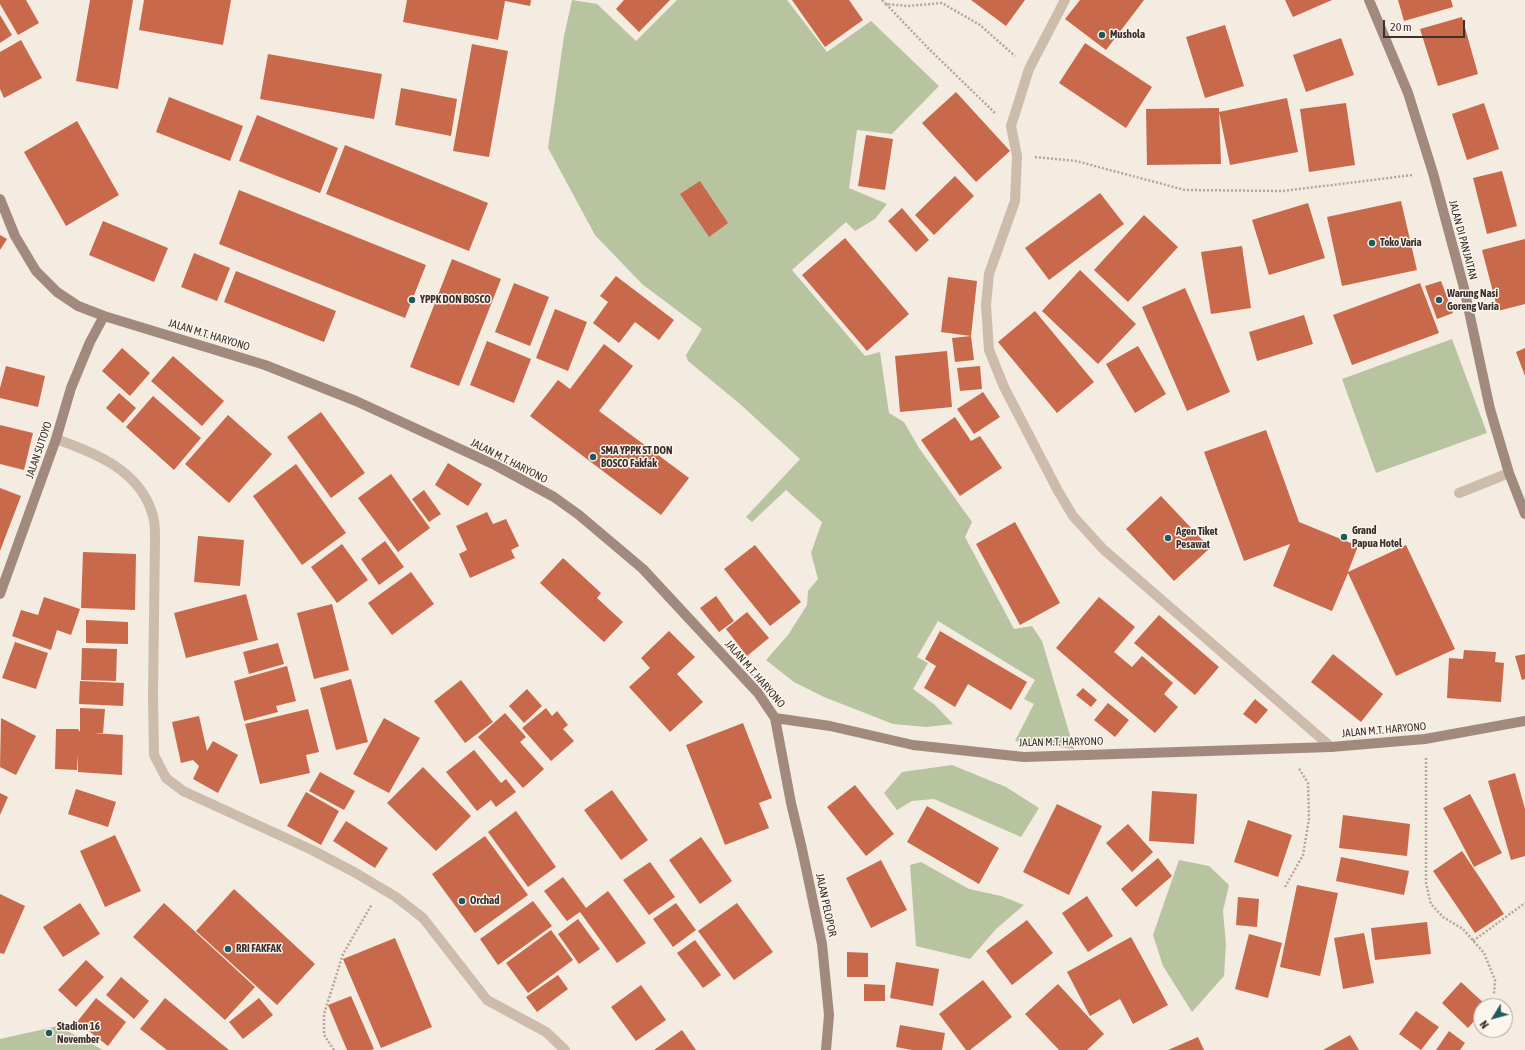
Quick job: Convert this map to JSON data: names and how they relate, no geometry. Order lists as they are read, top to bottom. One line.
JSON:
{"streets":{"main road":["JALAN DI PANJAITAN","JALAN M.T. HARYONO","JALAN SUTOYO","JALAN PELOPOR"]},"crossings":[["JALAN M.T. HARYONO","JALAN SUTOYO"],["JALAN M.T. HARYONO","JALAN PELOPOR"]],"places":["Mushola","Toko Varia","YPPK DON BOSCO","Warung Nasi Goreng Varia","SMA YPPK ST DON BOSCO Fakfak","Grand Papua Hotel","Agen Tiket Pesawat","Orchad","RRI FAKFAK","Stadion 16 November"],"scale_bar":"20 m","north":"bottom left"}
